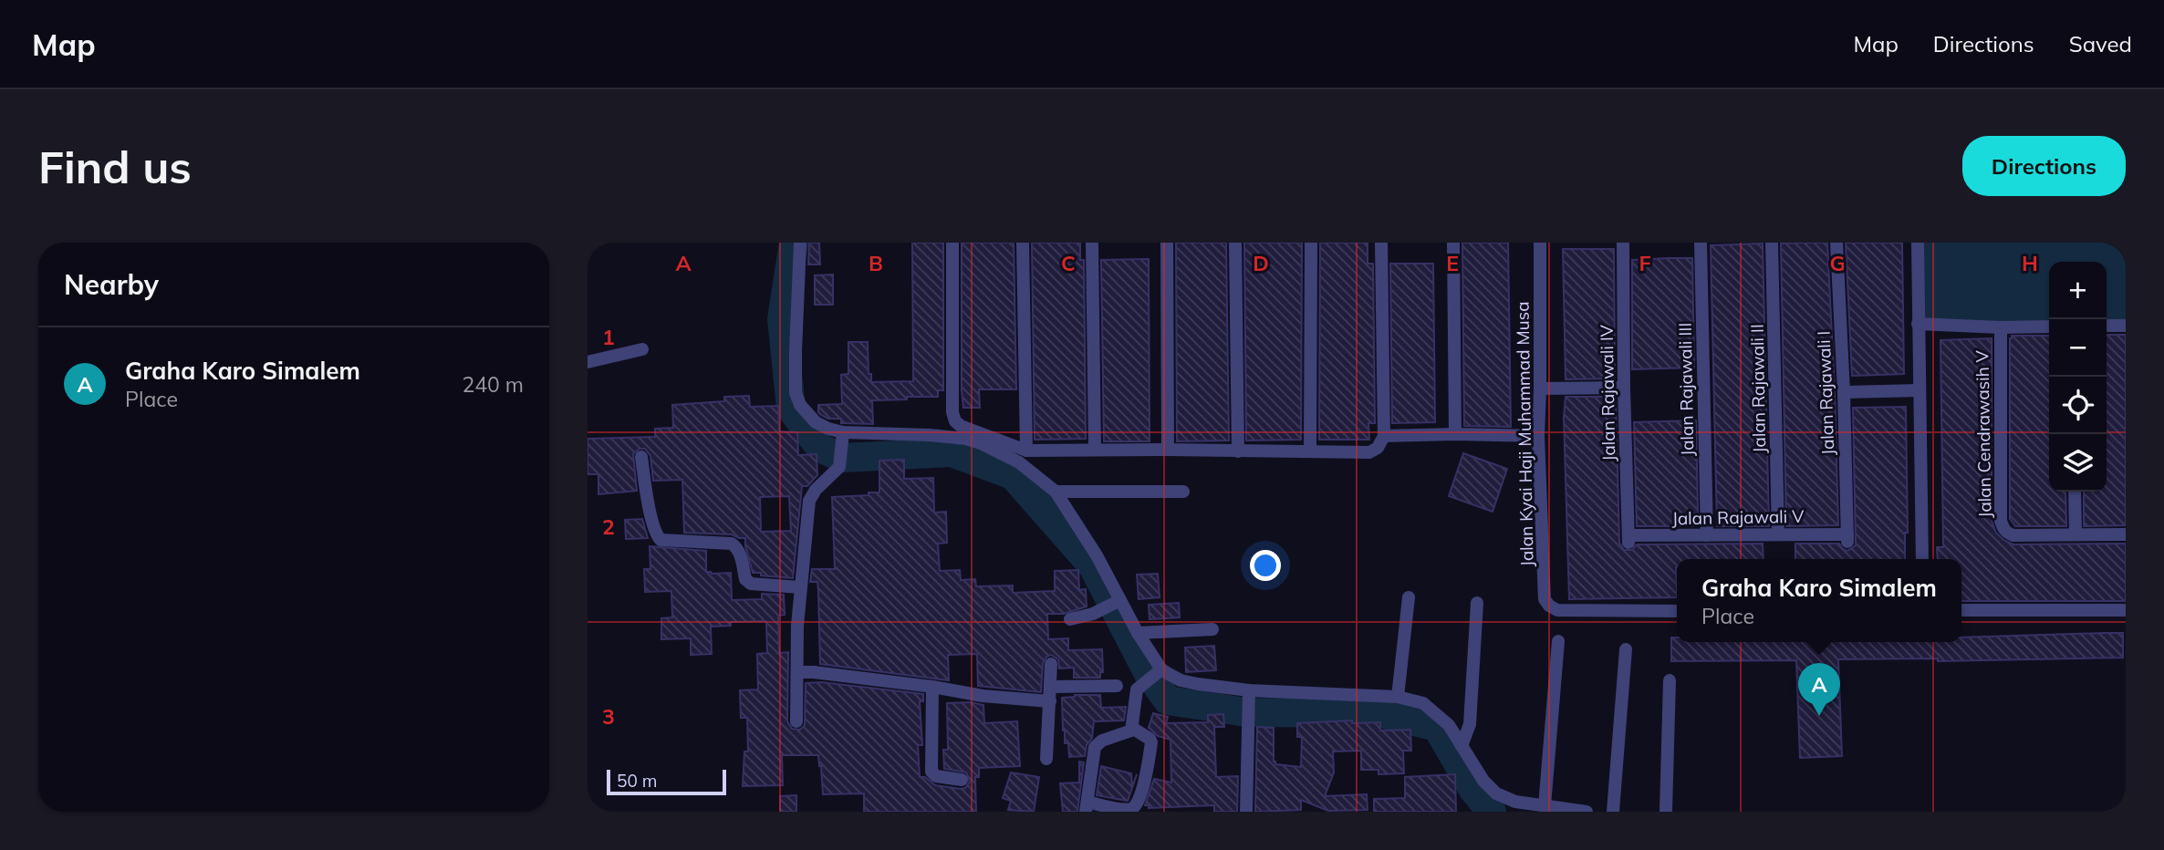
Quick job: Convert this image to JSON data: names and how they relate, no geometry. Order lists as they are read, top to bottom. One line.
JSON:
{"streets":{"street":["Jalan Rajawali II","Jalan Rajawali III","Jalan Rajawali IV","Jalan Rajawali I","Jalan Kyai Haji Muhammad Musa","Jalan Cendrawasih V","Jalan Rajawali V"]},"crossings":[["Jalan Rajawali II","Jalan Rajawali V"],["Jalan Rajawali III","Jalan Rajawali V"],["Jalan Rajawali IV","Jalan Rajawali V"],["Jalan Rajawali I","Jalan Rajawali V"]],"scale_bar":"50 m","page":{"header":"Map","nav":["Map","Directions","Saved"],"buttons":"Directions","title":"Find us","heading":"Nearby","map_buttons":["+","−"],"list":[{"mark":"A","name":"Graha Karo Simalem","note":"Place","value":"240 m"}],"popup":["Graha Karo Simalem","Place"],"pins":"A","scale":"50 m"},"grid":{"columns":["A","B","C","D","E","F","G","H"],"rows":["1","2","3"]}}
